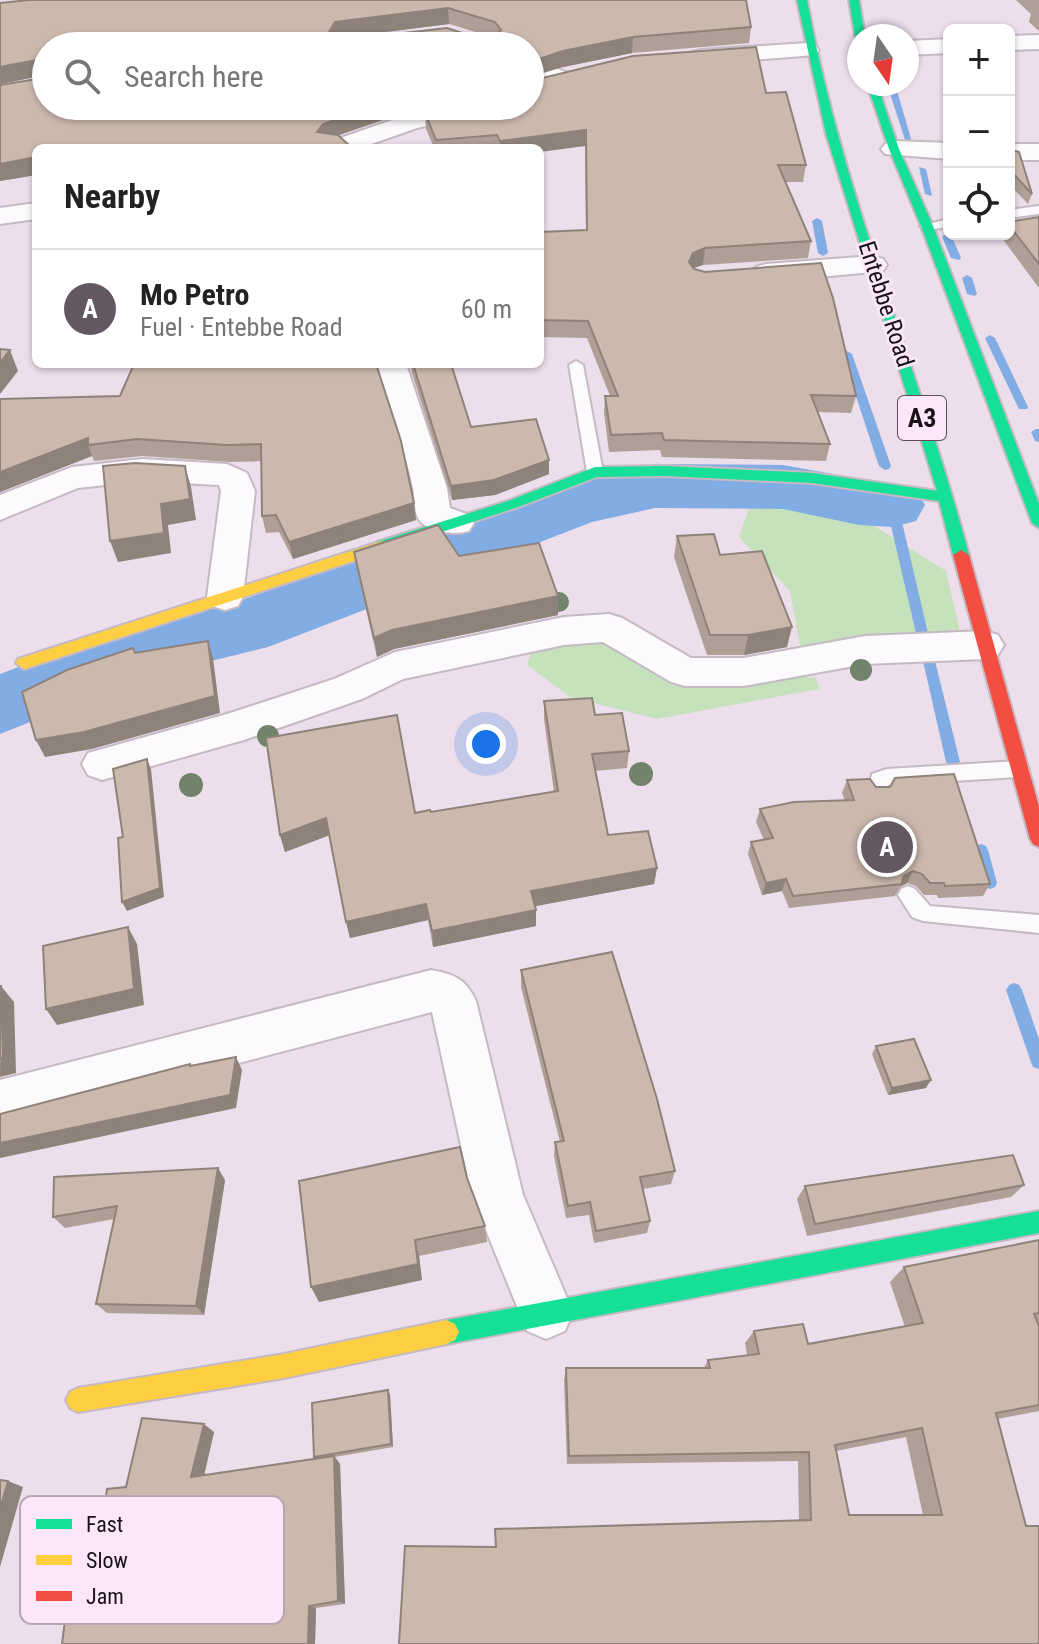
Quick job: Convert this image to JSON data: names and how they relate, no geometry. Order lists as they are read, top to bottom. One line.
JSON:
{"streets":{"main road":["Entebbe Road","A3"]},"legend":["Fast","Slow","Jam"],"north":"bottom","page":{"map_buttons":["+","−"],"search":"Search here","heading":"Nearby","list":[{"mark":"A","name":"Mo Petro","note":"Fuel · Entebbe Road","value":"60 m"}],"pins":"A"}}
